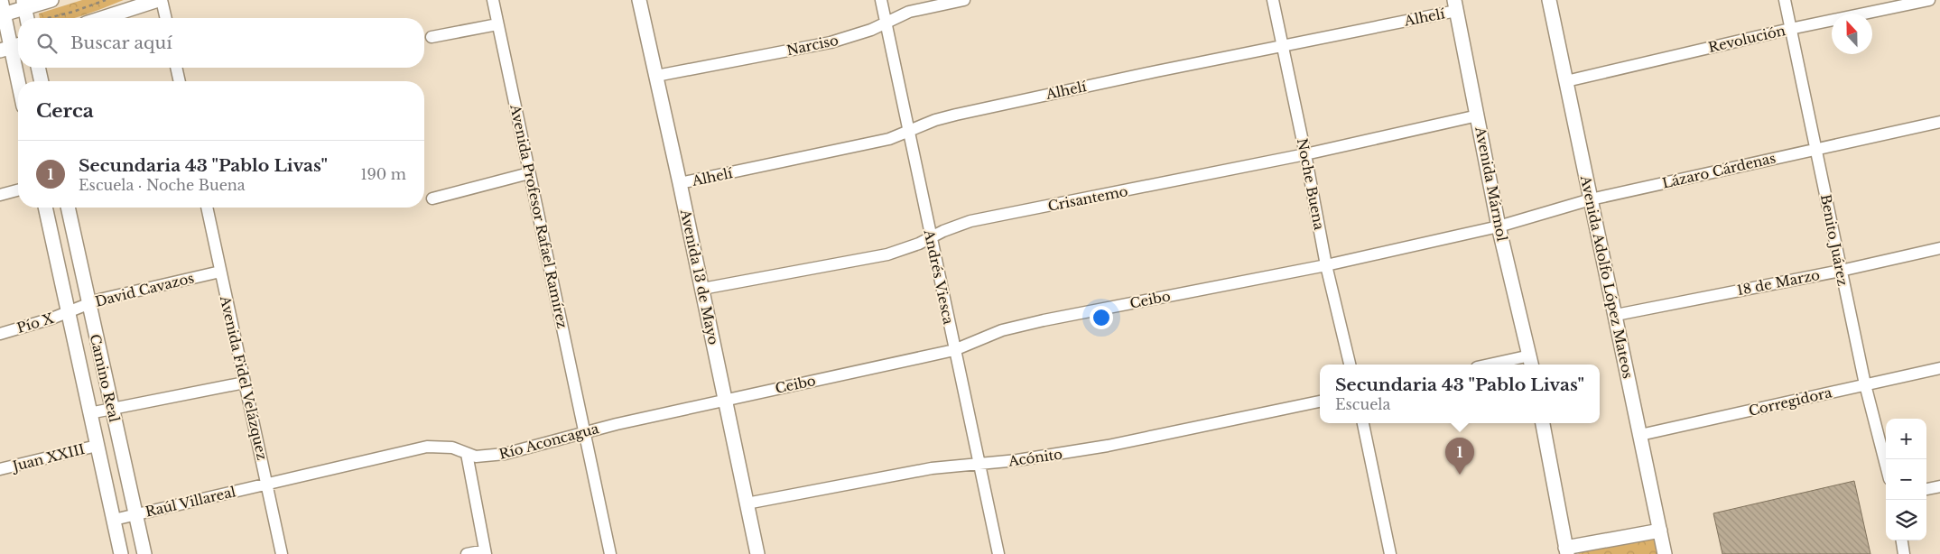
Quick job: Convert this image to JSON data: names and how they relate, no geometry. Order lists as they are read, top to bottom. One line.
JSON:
{"streets":{"street":["Alhelí","Revolución","Narciso","Lázaro Cárdenas","Noche Buena","Avenida Mármol","Crisantemo","Avenida Profesor Rafael Ramírez","Benito Juárez","Avenida 13 de Mayo","Andrés Viesca","Avenida Adolfo López Mateos","18 de Marzo","David Cavazos","Ceibo","Pío X","Camino Real","Avenida Fidel Velázquez","Corregidora","Río Aconcagua","Juan XXIII","Acónito","Raúl Villareal"]},"crossings":[["Alhelí","Noche Buena"],["Alhelí","Avenida Mármol"],["Alhelí","Avenida 13 de Mayo"],["Alhelí","Andrés Viesca"],["Revolución","Benito Juárez"],["Revolución","Avenida Adolfo López Mateos"],["Narciso","Avenida 13 de Mayo"],["Narciso","Andrés Viesca"],["Lázaro Cárdenas","Avenida Mármol"],["Lázaro Cárdenas","Benito Juárez"],["Lázaro Cárdenas","Avenida Adolfo López Mateos"],["Lázaro Cárdenas","Ceibo"],["Noche Buena","Crisantemo"],["Noche Buena","Ceibo"],["Avenida Mármol","Crisantemo"],["Avenida Mármol","Ceibo"],["Crisantemo","Avenida 13 de Mayo"],["Crisantemo","Andrés Viesca"],["Avenida Profesor Rafael Ramírez","Río Aconcagua"],["Benito Juárez","18 de Marzo"],["Benito Juárez","Corregidora"],["Avenida 13 de Mayo","Ceibo"],["Avenida 13 de Mayo","Río Aconcagua"],["Avenida 13 de Mayo","Acónito"],["Andrés Viesca","Ceibo"],["Andrés Viesca","Acónito"],["Avenida Adolfo López Mateos","18 de Marzo"],["Avenida Adolfo López Mateos","Corregidora"],["David Cavazos","Pío X"],["David Cavazos","Camino Real"],["David Cavazos","Avenida Fidel Velázquez"],["Ceibo","Río Aconcagua"],["Pío X","Camino Real"],["Camino Real","Juan XXIII"],["Camino Real","Raúl Villareal"],["Avenida Fidel Velázquez","Río Aconcagua"],["Avenida Fidel Velázquez","Raúl Villareal"],["Río Aconcagua","Raúl Villareal"]],"north":"top","page":{"search":"Buscar aquí","heading":"Cerca","list":[{"mark":"1","name":"Secundaria 43 \"Pablo Livas\"","note":"Escuela · Noche Buena","value":"190 m"}],"popup":["Secundaria 43 \"Pablo Livas\"","Escuela"],"map_buttons":["+","−"],"pins":"1"}}
